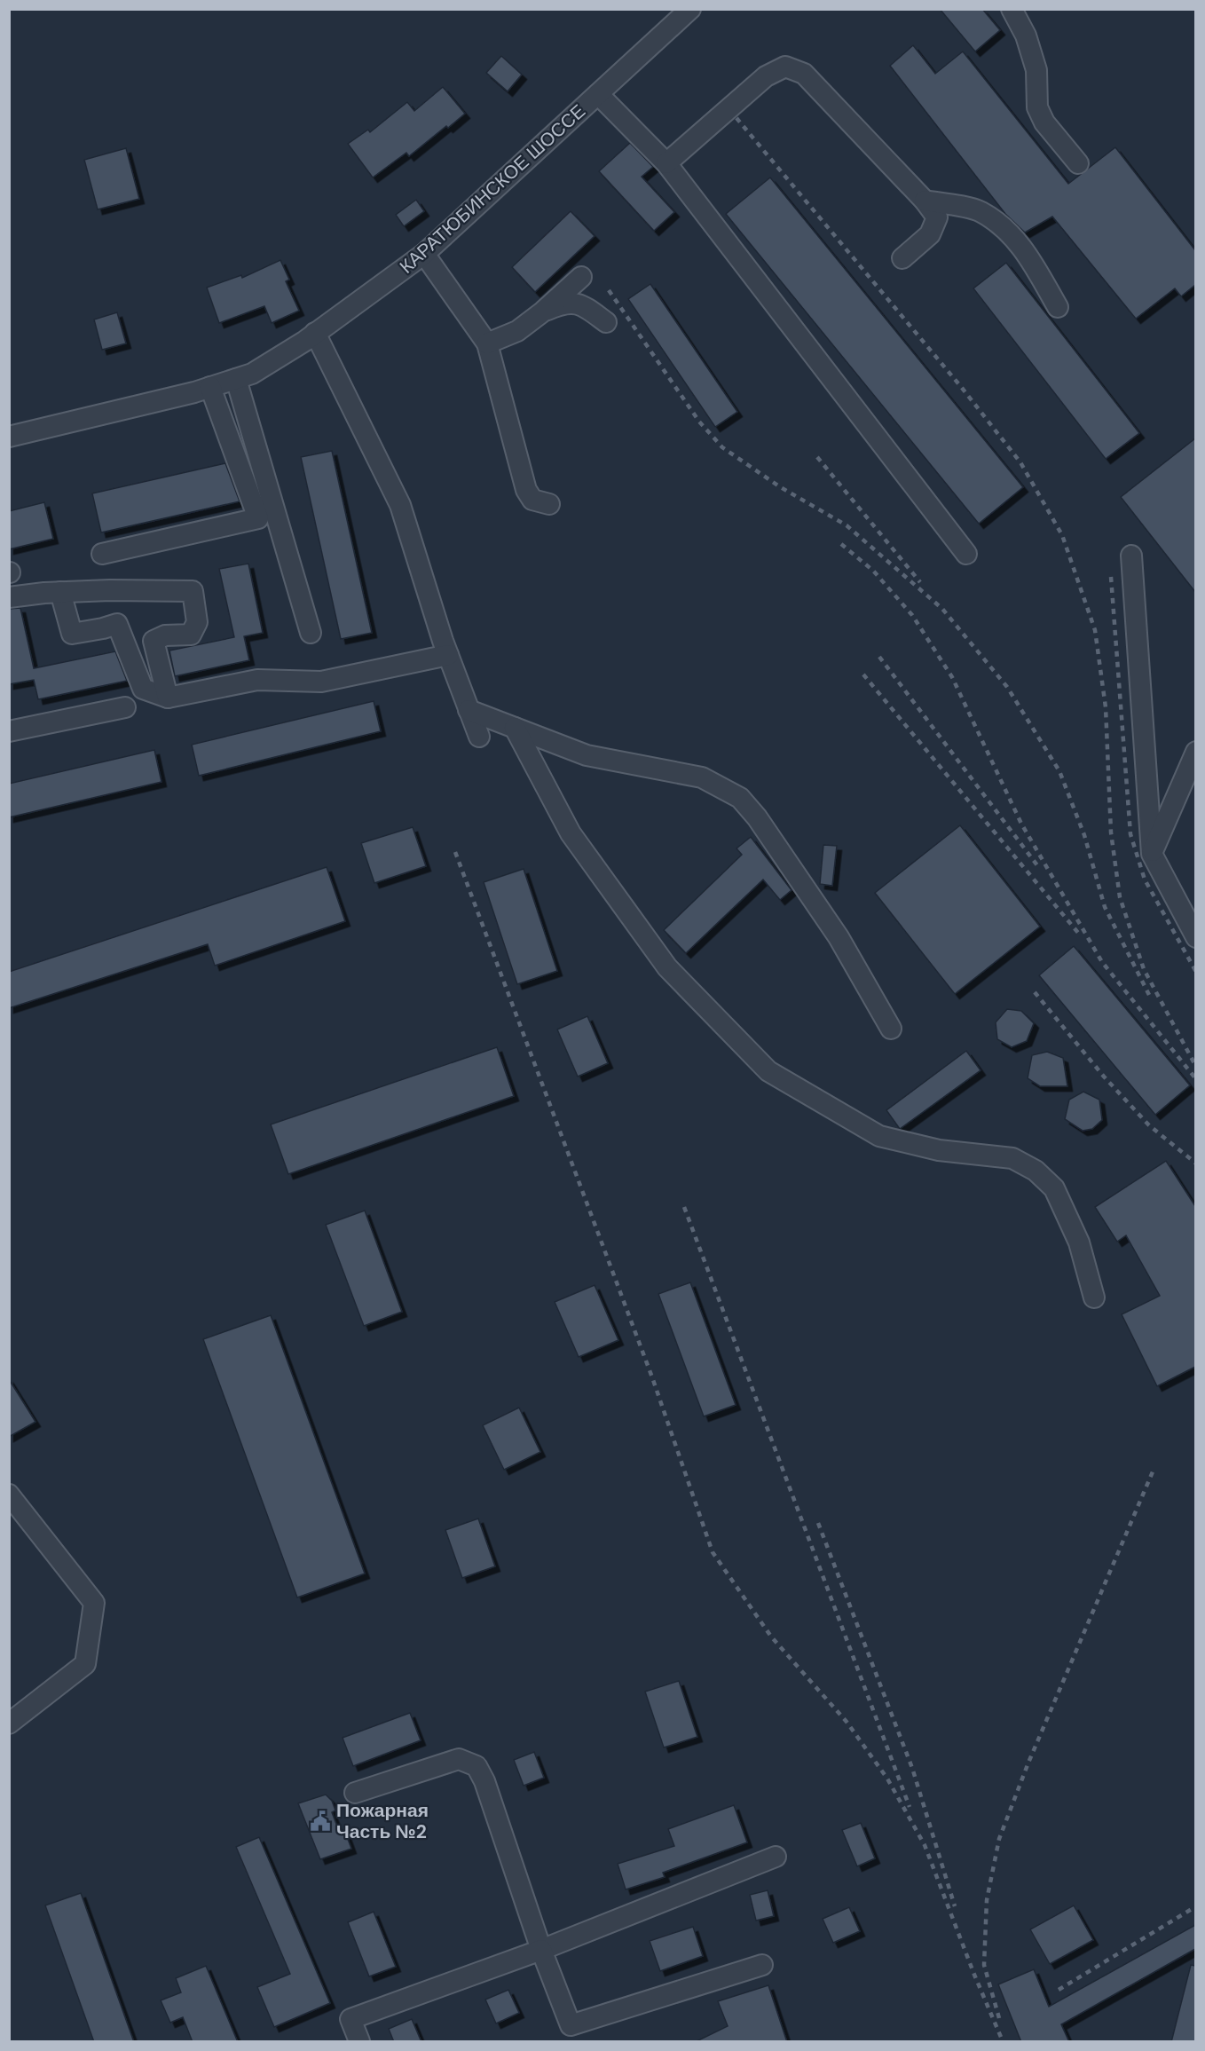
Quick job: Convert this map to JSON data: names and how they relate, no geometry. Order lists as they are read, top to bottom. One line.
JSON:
{"streets":{"street":["КАРАТЮБИНСКОЕ ШОССЕ"]},"places":{"public building":["Пожарная Часть №2"]}}
